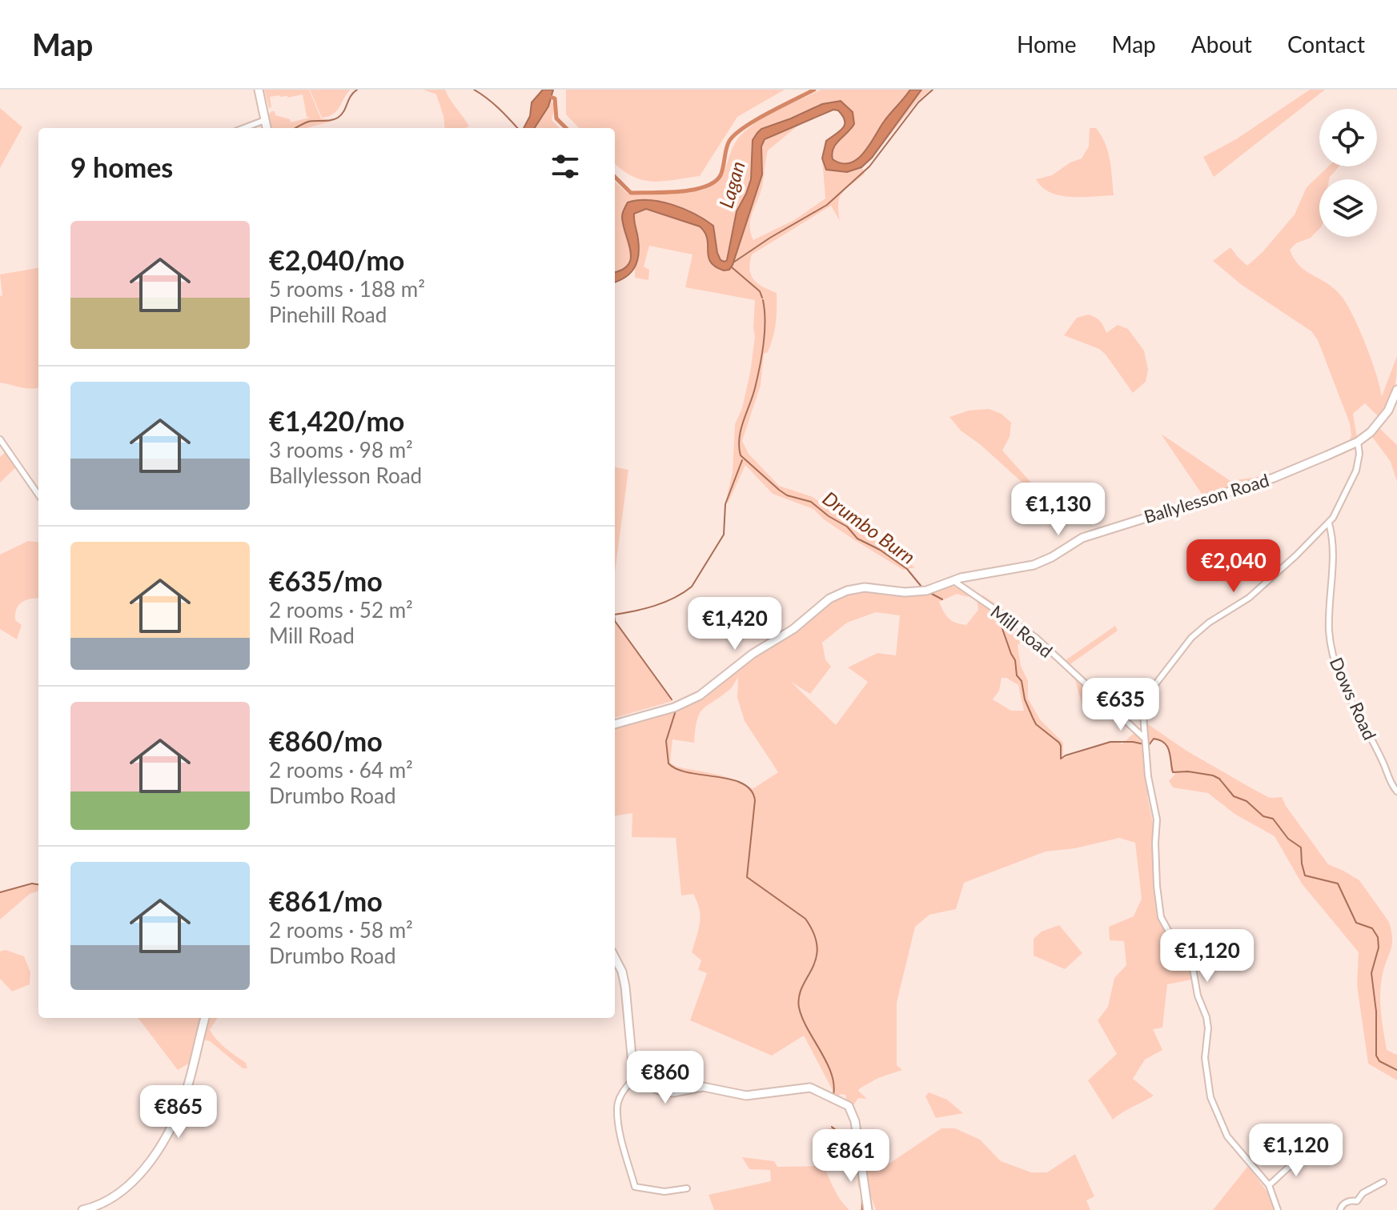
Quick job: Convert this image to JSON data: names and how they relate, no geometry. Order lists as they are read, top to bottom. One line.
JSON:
{"streets":{"main road":["Ballylesson Road"],"street":["Mill Road","Dows Road"]},"crossings":[["Ballylesson Road","Mill Road"]],"water":["Lagan","Drumbo Burn"],"page":{"header":"Map","nav":["Home","Map","About","Contact"],"heading":"9 homes","list":[{"name":"€2,040/mo","note":"5 rooms · 188 m² · Pinehill Road"},{"name":"€1,420/mo","note":"3 rooms · 98 m² · Ballylesson Road"},{"name":"€635/mo","note":"2 rooms · 52 m² · Mill Road"},{"name":"€860/mo","note":"2 rooms · 64 m² · Drumbo Road"},{"name":"€861/mo","note":"2 rooms · 58 m² · Drumbo Road"}],"price":["€1,130","€2,040","€1,420","€635","€1,120","€860","€865","€1,120","€861"]}}
